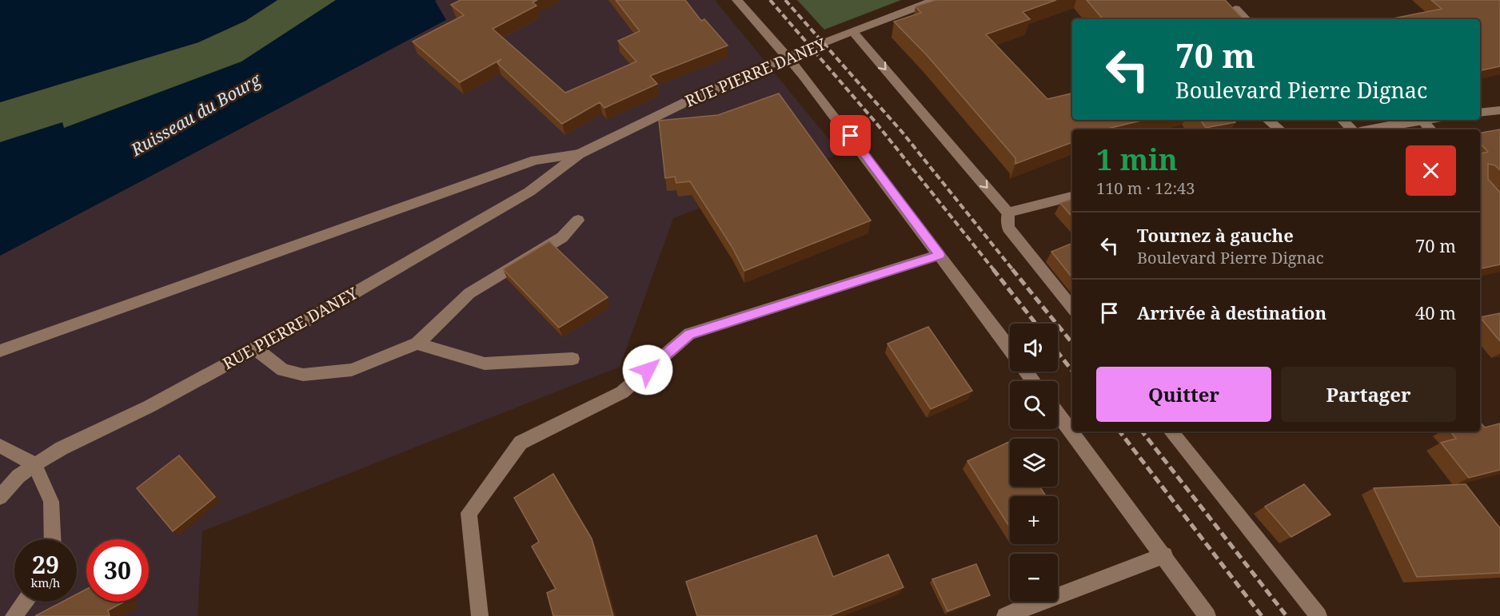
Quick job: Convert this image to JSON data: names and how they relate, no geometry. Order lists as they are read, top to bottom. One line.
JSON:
{"streets":{"street":["RUE PIERRE DANEY"]},"water":["Ruisseau du Bourg"],"page":{"turn":["70 m","Boulevard Pierre Dignac"],"heading":["1 min","110 m · 12:43"],"list":[{"name":"Tournez à gauche","note":"Boulevard Pierre Dignac","value":"70 m"},{"name":"Arrivée à destination","value":"40 m"}],"map_buttons":["+","−"],"buttons":["Quitter","Partager"],"speed":"29 km/h","limit":"30"}}
